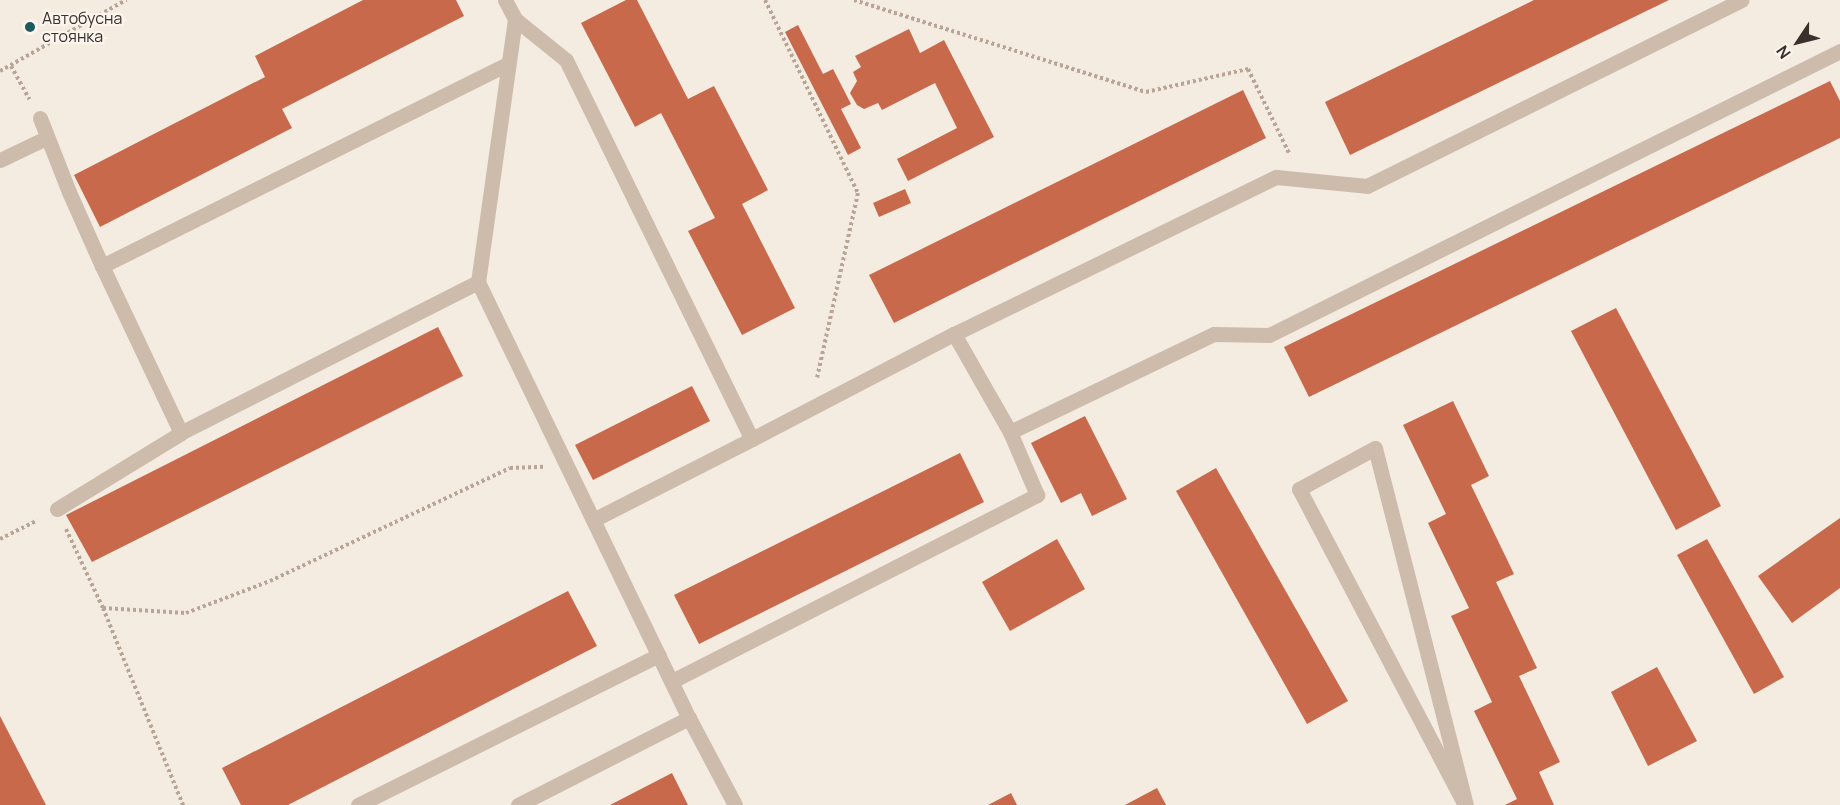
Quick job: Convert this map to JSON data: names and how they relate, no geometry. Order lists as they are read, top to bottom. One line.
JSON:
{"places":["Автобусна стоянка"],"north":"bottom left"}
